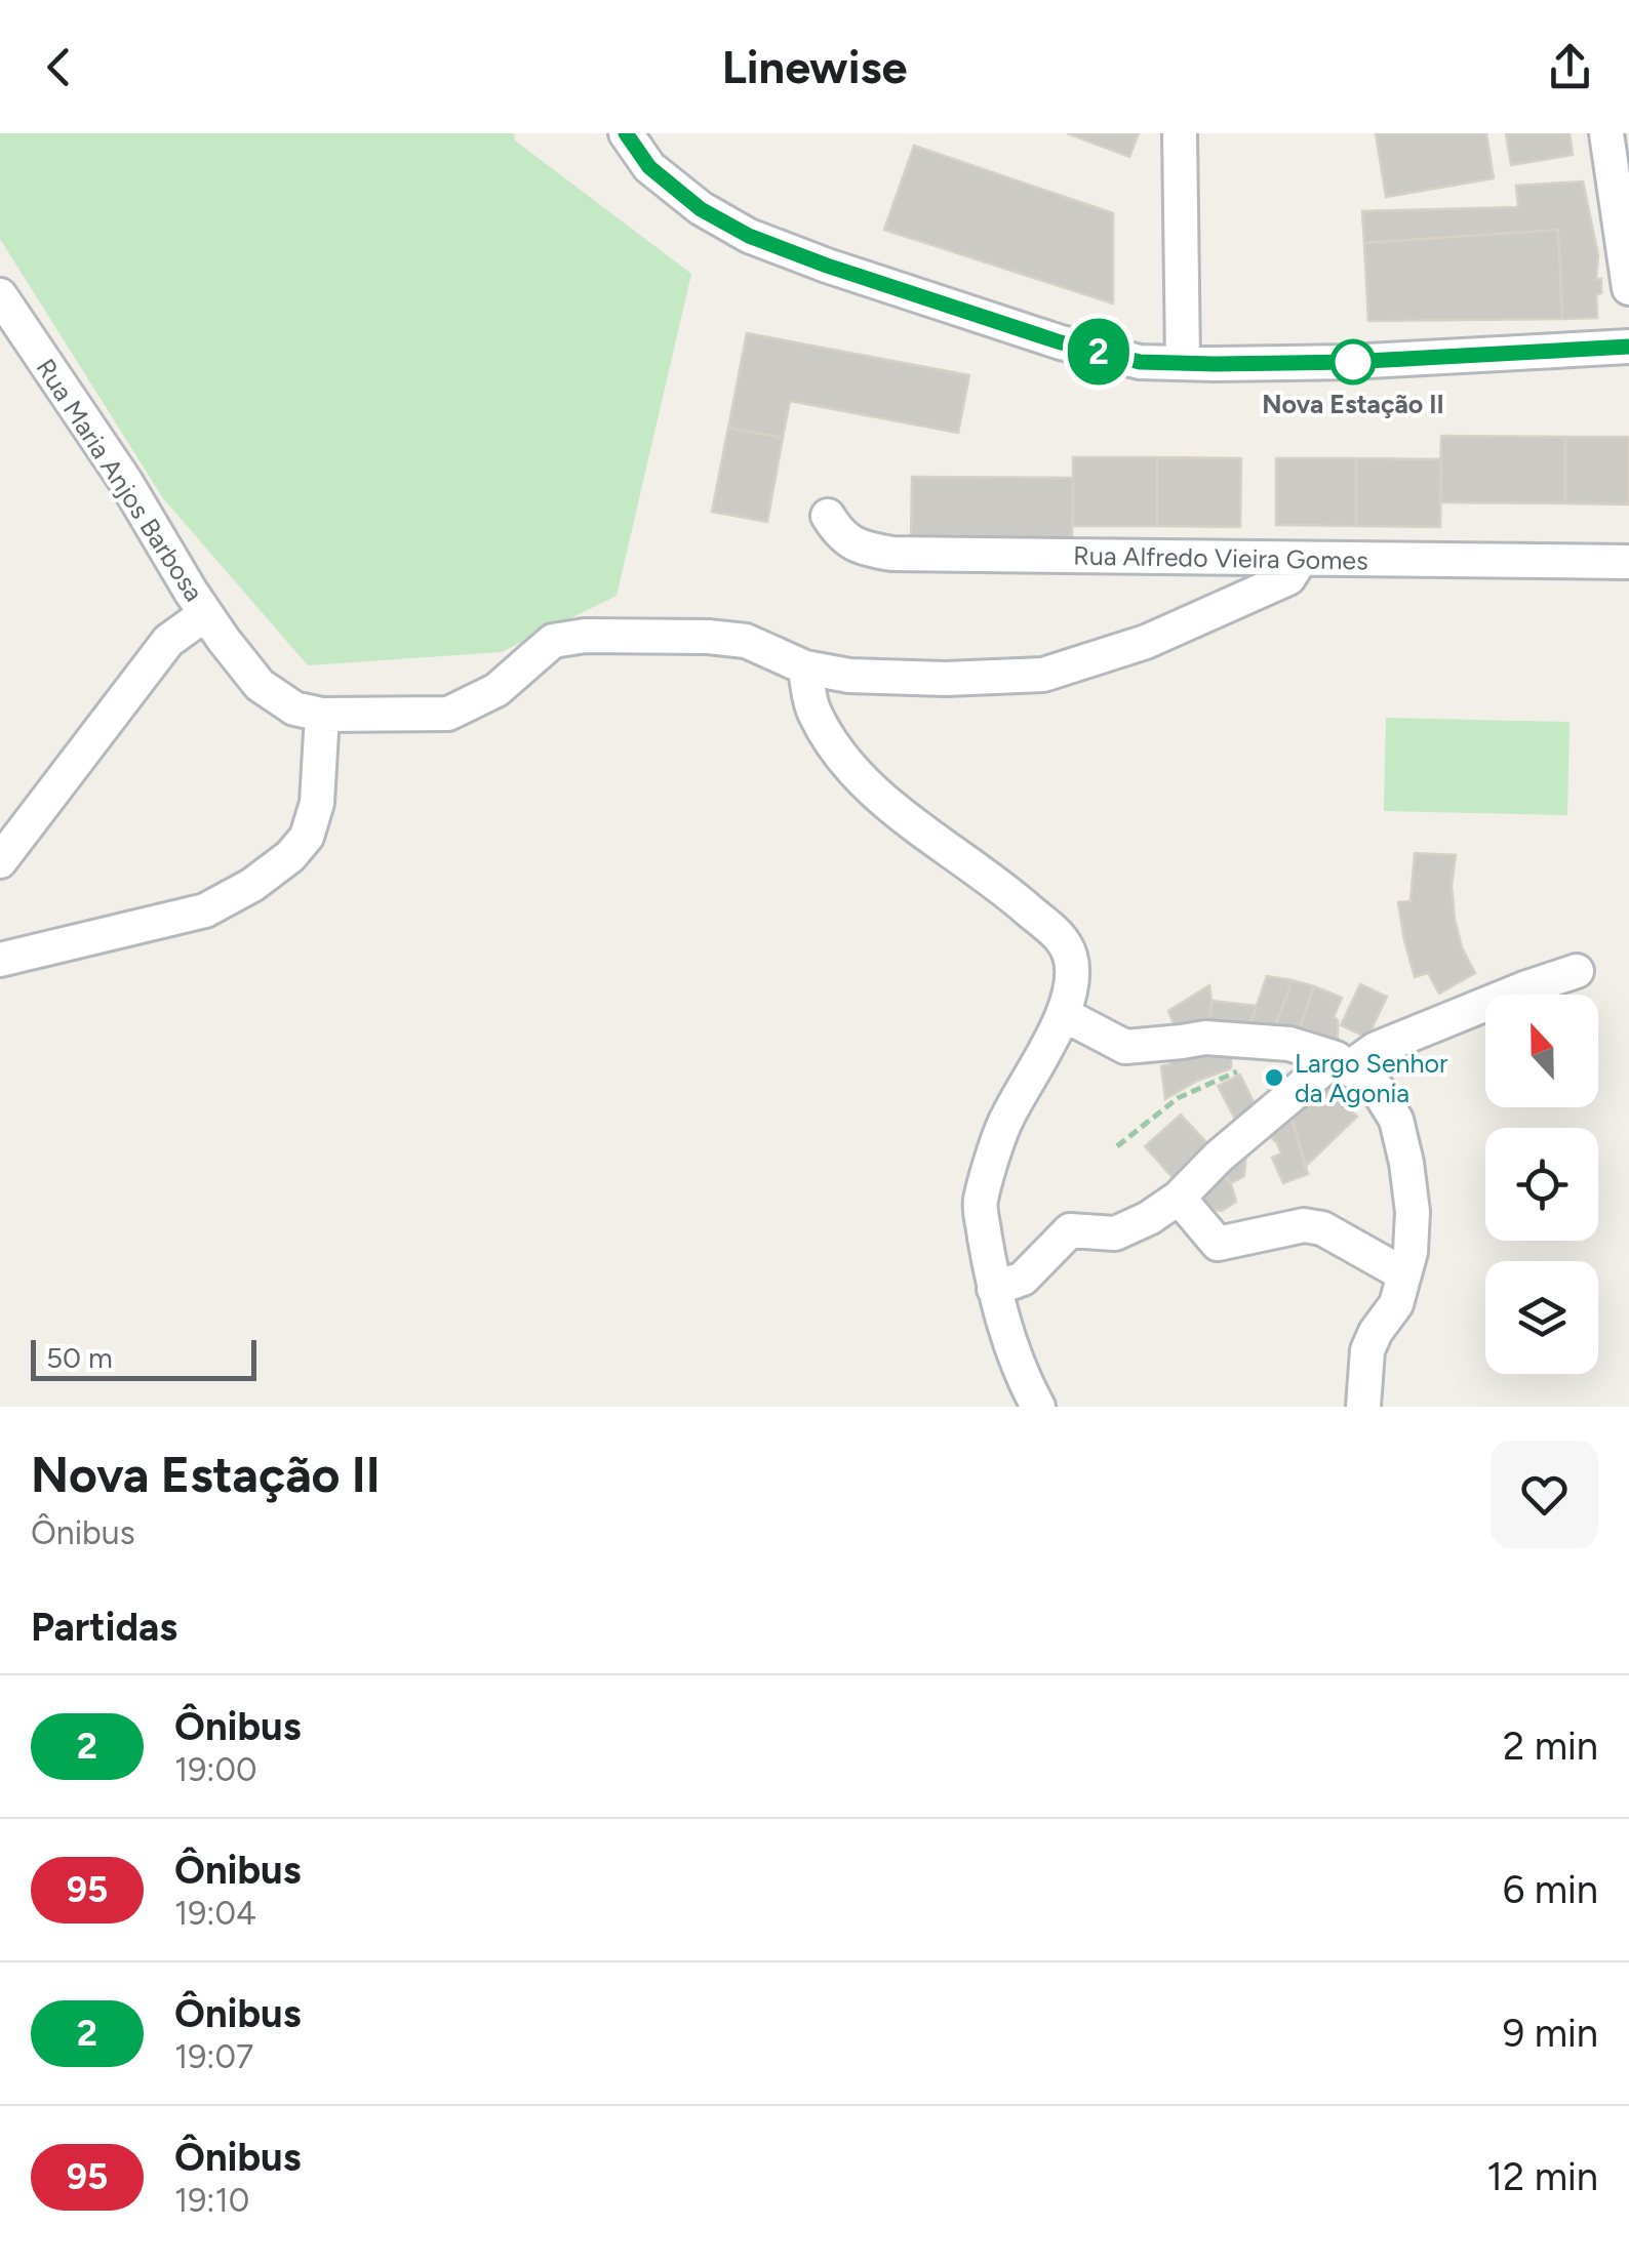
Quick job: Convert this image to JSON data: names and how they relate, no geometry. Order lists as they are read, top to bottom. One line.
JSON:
{"streets":{"street":["Rua Maria Anjos Barbosa","Rua Alfredo Vieira Gomes"]},"places":["Nova Estação II","Largo Senhor da Agonia"],"lines":["bus line 2"],"scale_bar":"50 m","north":"top","page":{"header":"Linewise","on_map":"2","scale":"50 m","heading":[["Nova Estação II","Ônibus"],"Partidas"],"list":[{"mark":"2","name":"Ônibus","note":"19:00","value":"2 min"},{"mark":"95","name":"Ônibus","note":"19:04","value":"6 min"},{"mark":"2","name":"Ônibus","note":"19:07","value":"9 min"},{"mark":"95","name":"Ônibus","note":"19:10","value":"12 min"}]}}
